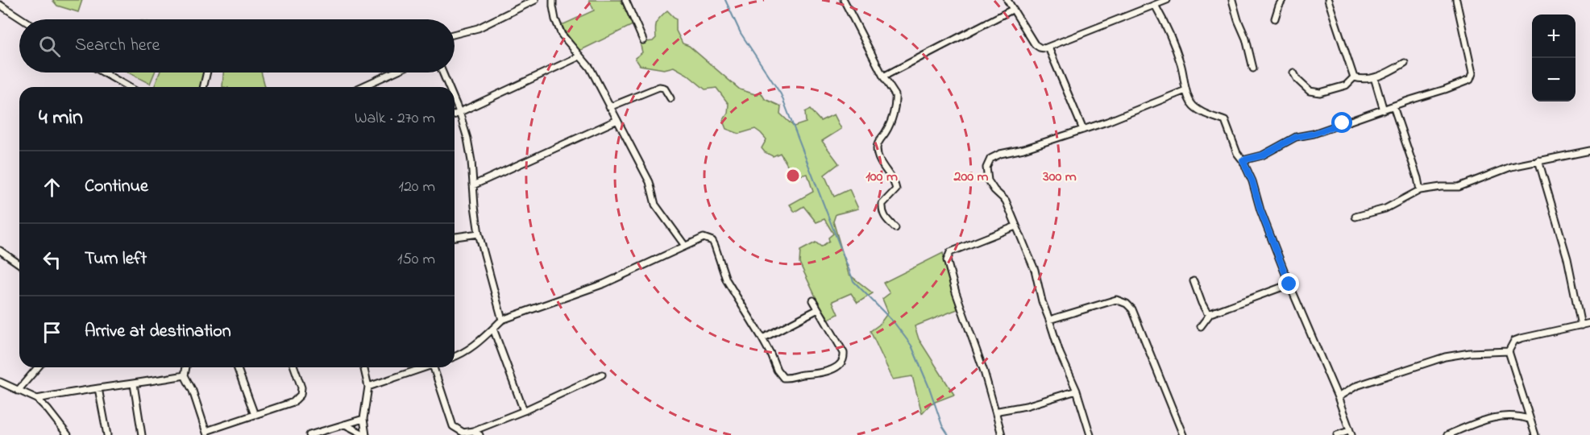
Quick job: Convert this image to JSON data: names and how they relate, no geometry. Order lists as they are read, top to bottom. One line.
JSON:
{"page":{"map_buttons":["+","−"],"search":"Search here","heading":["4 min","Walk · 270 m"],"list":[["Continue","120 m"],["Turn left","150 m"],"Arrive at destination"]},"rings":["100 m","200 m","300 m"]}
